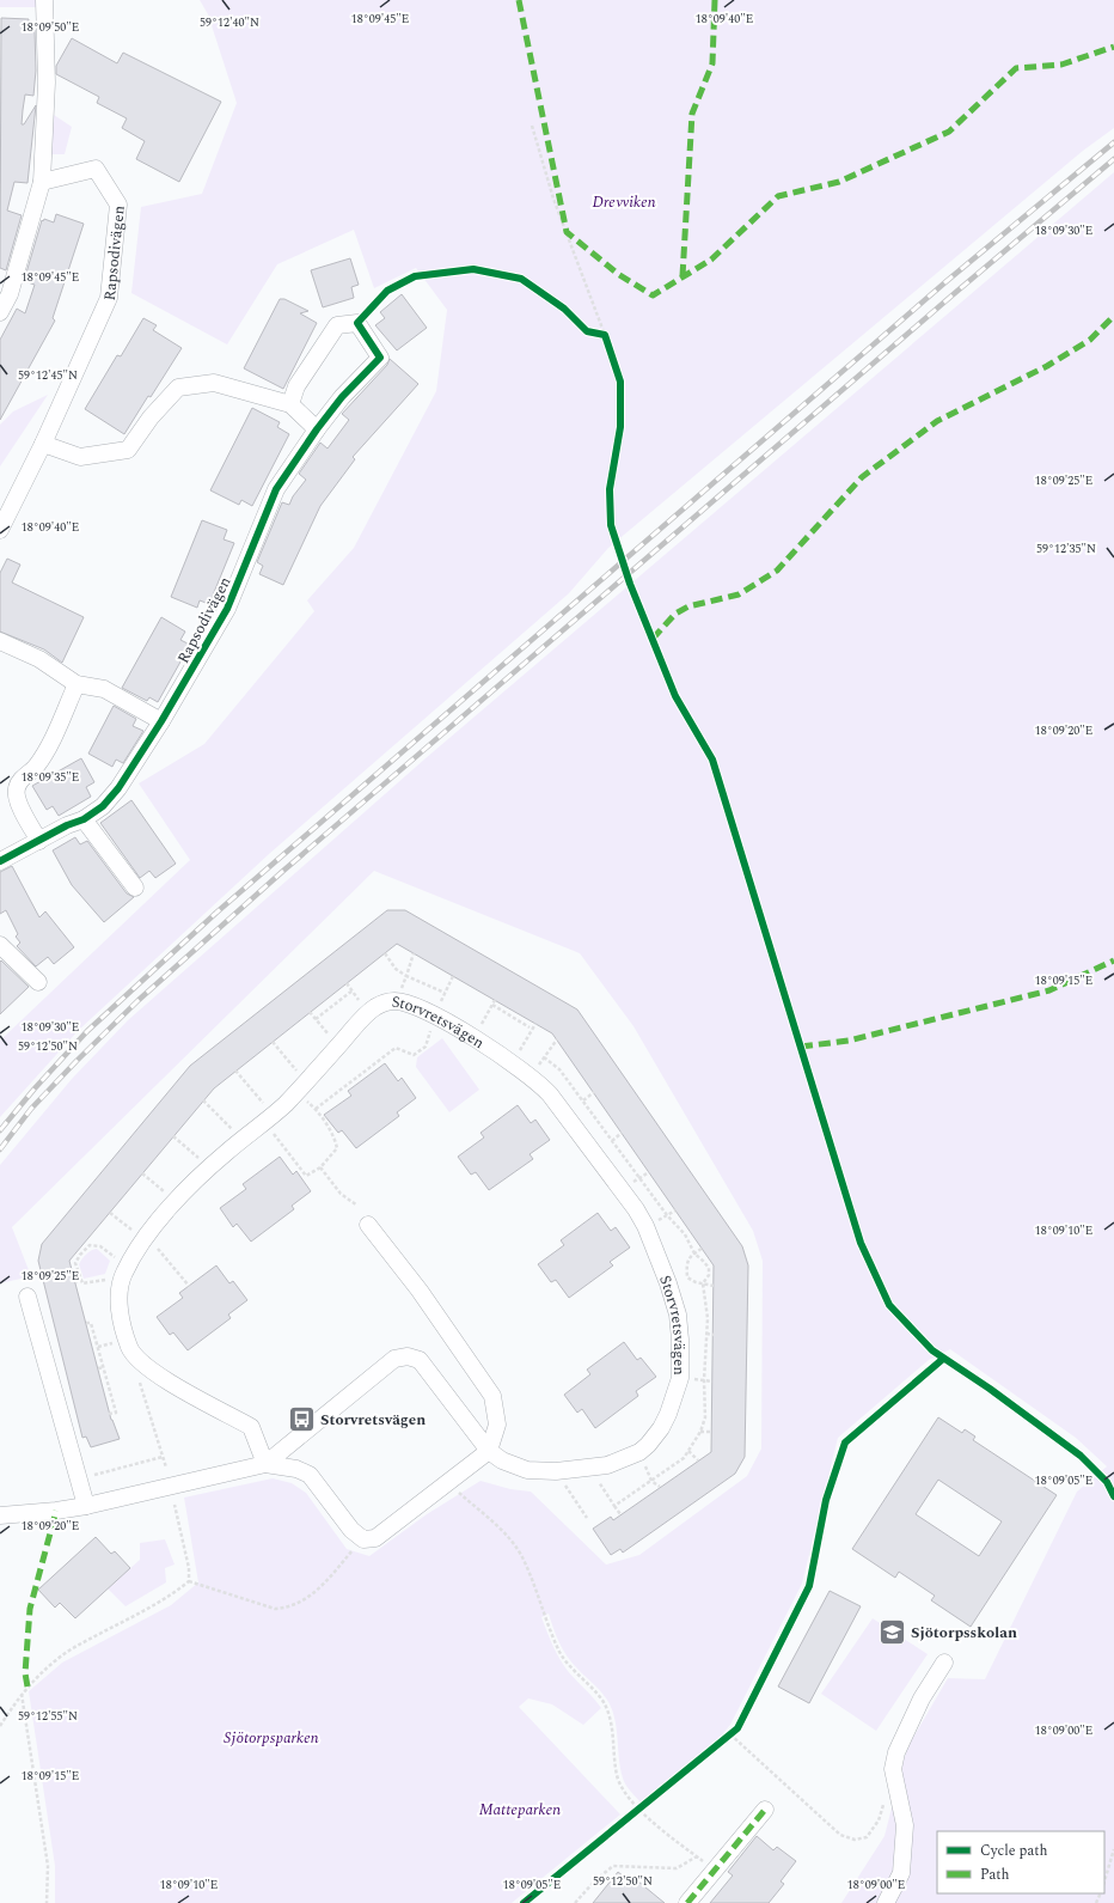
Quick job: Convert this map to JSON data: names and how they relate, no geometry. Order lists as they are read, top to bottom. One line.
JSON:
{"streets":{"street":["Rapsodivägen","Storvretsvägen"]},"parks":["Drevviken","Sjötorpsparken","Matteparken"],"places":{"bus stop":["Storvretsvägen"],"school or university":["Sjötorpsskolan"]},"legend":["Cycle path","Path"],"coordinates":["18°09'45\"E","18°09'40\"E","59°12'40\"N","18°09'50\"E","18°09'30\"E","59°12'45\"N","18°09'25\"E","59°12'35\"N","18°09'20\"E","18°09'35\"E","18°09'15\"E","59°12'50\"N","18°09'10\"E","18°09'05\"E","59°12'55\"N","18°09'00\"E"]}
